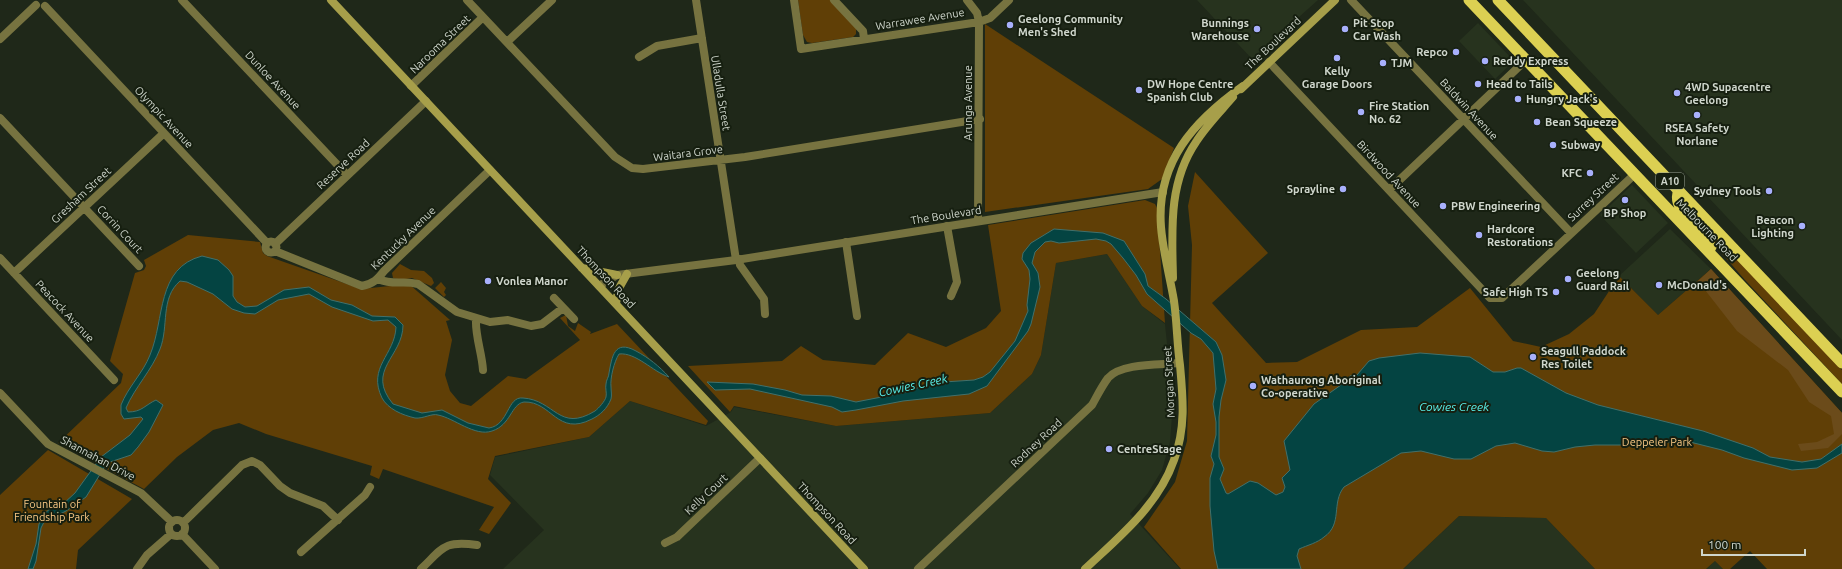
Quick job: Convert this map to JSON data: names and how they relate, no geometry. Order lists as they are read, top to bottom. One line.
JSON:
{"streets":{"highway":["A10","Melbourne Road"],"main road":["The Boulevard","Thompson Road","Morgan Street"],"street":["Warrawee Avenue","Narooma Street","Dunloe Avenue","Ulladulla Street","Arunga Avenue","Baldwin Avenue","Olympic Avenue","Waitara Grove","Reserve Road","Birdwood Avenue","Gresham Street","Surrey Street","Corrin Court","Kentucky Avenue","Peacock Avenue","Rodney Road","Shannahan Drive","Kelly Court"]},"crossings":[["Warrawee Avenue","Arunga Avenue"],["The Boulevard","Ulladulla Street"],["The Boulevard","Arunga Avenue"],["The Boulevard","Birdwood Avenue"],["The Boulevard","Thompson Road"],["The Boulevard","Morgan Street"],["Narooma Street","Waitara Grove"],["Narooma Street","Thompson Road"],["Dunloe Avenue","Reserve Road"],["Ulladulla Street","Waitara Grove"],["Arunga Avenue","Waitara Grove"],["Baldwin Avenue","Surrey Street"],["Olympic Avenue","Reserve Road"],["Olympic Avenue","Gresham Street"],["Olympic Avenue","Kentucky Avenue"],["Reserve Road","Kentucky Avenue"],["Reserve Road","Thompson Road"],["Birdwood Avenue","Surrey Street"],["Gresham Street","Corrin Court"],["Gresham Street","Peacock Avenue"],["Surrey Street","Melbourne Road"],["Kentucky Avenue","Thompson Road"],["Thompson Road","Kelly Court"],["Morgan Street","Rodney Road"]],"water":["Cowies Creek"],"parks":["Deppeler Park","Fountain of Friendship Park"],"places":["Geelong Community Men's Shed","Bunnings Warehouse","Pit Stop Car Wash","Repco","Kelly Garage Doors","Reddy Express","TJM","Head to Tails","DW Hope Centre Spanish Club","4WD Supacentre Geelong","Hungry Jack's","Fire Station No. 62","RSEA Safety Norlane","Bean Squeeze","Subway","KFC","Sprayline","Sydney Tools","BP Shop","PBW Engineering","Beacon Lighting","Hardcore Restorations","Geelong Guard Rail","Vonlea Manor","McDonald's","Safe High TS","Seagull Paddock Res Toilet","Wathaurong Aboriginal Co-operative","CentreStage"],"scale_bar":"100 m"}
